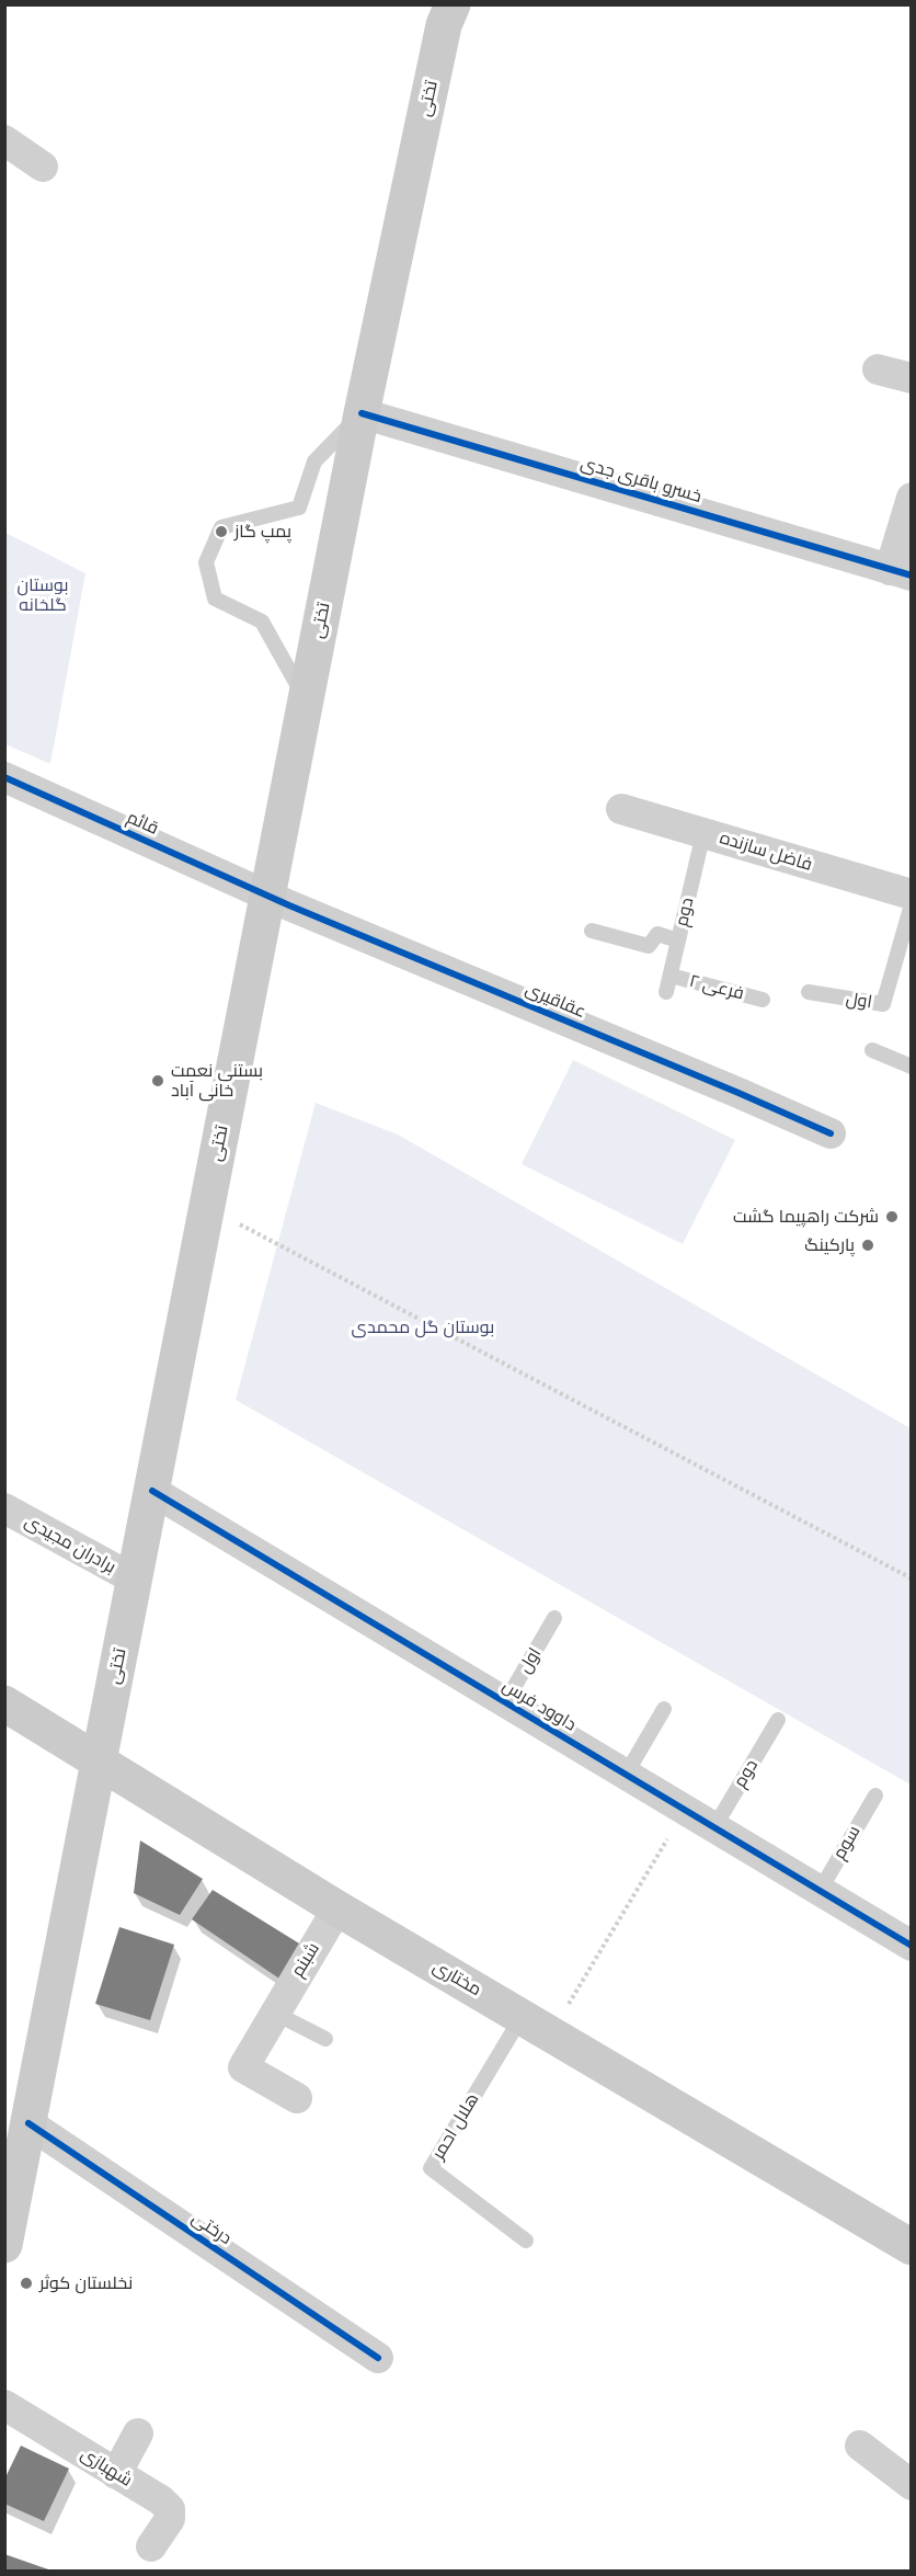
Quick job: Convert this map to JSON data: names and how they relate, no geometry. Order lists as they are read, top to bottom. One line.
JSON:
{"streets":{"main road":["تختی","مختاری"],"street":["خسرو باقری جدی","قائم","فاضل سازنده","عقاقیری","برادران مجیدی","داوود فرس","شبنم","درختی","شهبازی"],"lane":["دوم","فرعی ۲","اول","سوم","هلال احمر"]},"crossings":[["تختی","خسرو باقری جدی"],["تختی","قائم"],["تختی","عقاقیری"],["تختی","برادران مجیدی"],["تختی","داوود فرس"],["تختی","مختاری"],["تختی","درختی"],["قائم","عقاقیری"],["فاضل سازنده","دوم"],["دوم","فرعی ۲"],["دوم","داوود فرس"],["اول","داوود فرس"],["داوود فرس","سوم"],["شبنم","مختاری"],["مختاری","هلال احمر"]],"parks":["بوستان گلخانه","بوستان گل محمدی"],"places":["پمپ گاز","بستنی نعمت خانی آباد","شركت راهپيما گشت","پارکینگ","نخلستان کوثر"]}
